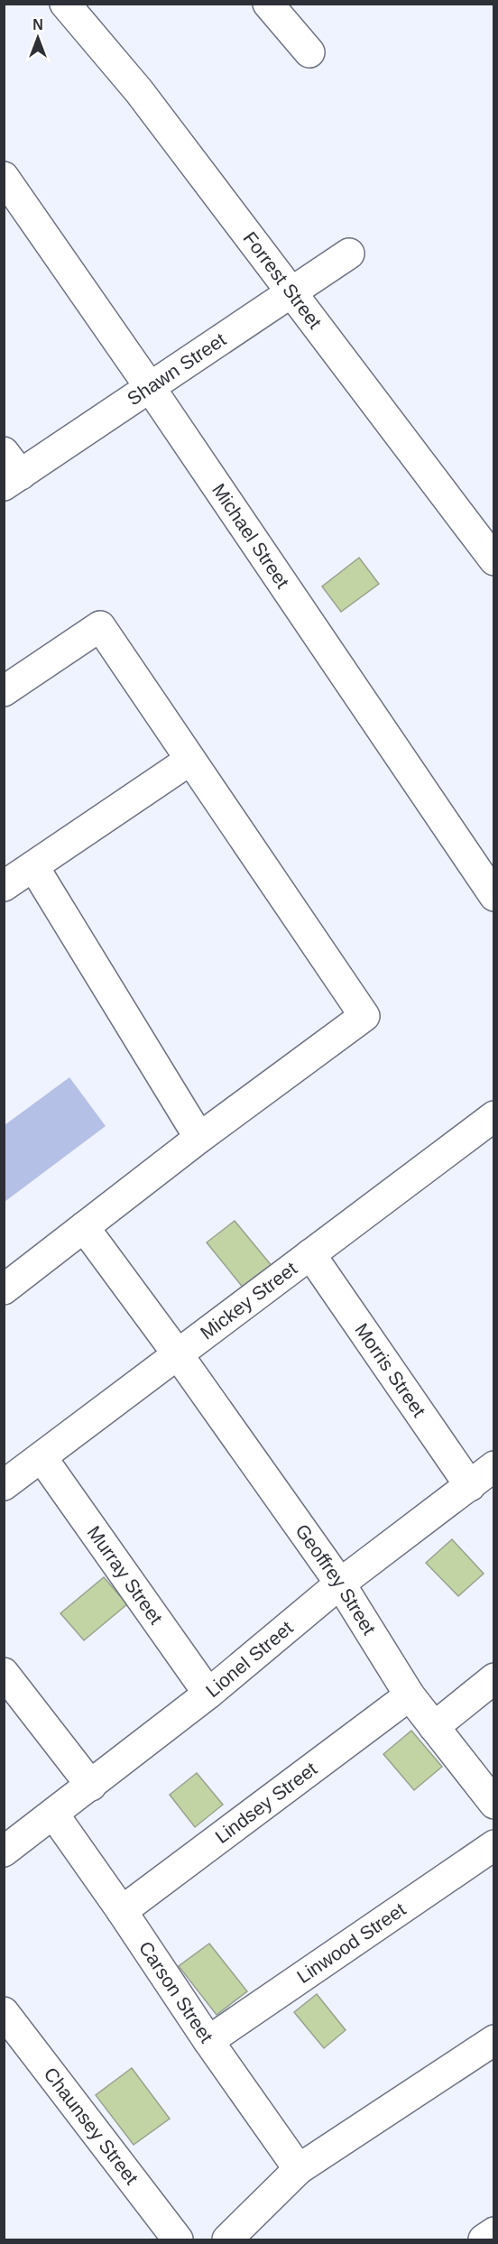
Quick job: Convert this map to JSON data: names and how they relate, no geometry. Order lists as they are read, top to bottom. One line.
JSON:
{"streets":{"street":["Forrest Street","Shawn Street","Michael Street","Mickey Street","Morris Street","Murray Street","Geoffrey Street","Lionel Street","Lindsey Street","Linwood Street","Carson Street","Chaunsey Street"]},"crossings":[["Forrest Street","Shawn Street"],["Shawn Street","Michael Street"],["Mickey Street","Morris Street"],["Mickey Street","Murray Street"],["Mickey Street","Geoffrey Street"],["Morris Street","Lionel Street"],["Murray Street","Lionel Street"],["Geoffrey Street","Lionel Street"],["Geoffrey Street","Lindsey Street"],["Lionel Street","Carson Street"],["Lindsey Street","Carson Street"],["Linwood Street","Carson Street"]],"north":"top"}
